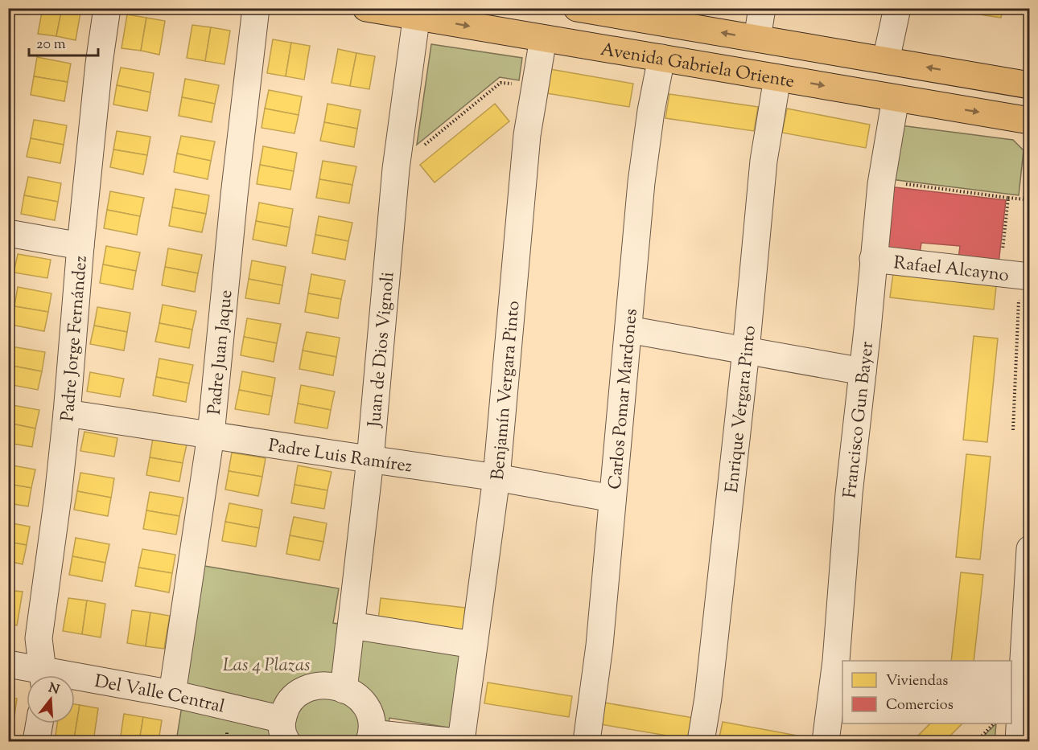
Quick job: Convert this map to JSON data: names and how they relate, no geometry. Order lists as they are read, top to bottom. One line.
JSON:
{"streets":{"main road":["Avenida Gabriela Oriente"],"street":["Rafael Alcayno","Padre Jorge Fernández","Juan de Dios Vignoli","Padre Juan Jaque","Benjamín Vergara Pinto","Carlos Pomar Mardones","Enrique Vergara Pinto","Francisco Gun Bayer","Padre Luis Ramírez","Del Valle Central"]},"crossings":[["Avenida Gabriela Oriente","Juan de Dios Vignoli"],["Avenida Gabriela Oriente","Benjamín Vergara Pinto"],["Avenida Gabriela Oriente","Carlos Pomar Mardones"],["Avenida Gabriela Oriente","Enrique Vergara Pinto"],["Avenida Gabriela Oriente","Francisco Gun Bayer"],["Rafael Alcayno","Francisco Gun Bayer"],["Padre Jorge Fernández","Padre Luis Ramírez"],["Juan de Dios Vignoli","Padre Luis Ramírez"],["Padre Juan Jaque","Padre Luis Ramírez"],["Padre Juan Jaque","Del Valle Central"],["Benjamín Vergara Pinto","Padre Luis Ramírez"],["Carlos Pomar Mardones","Padre Luis Ramírez"]],"parks":["Las 4 Plazas"],"legend":["Viviendas","Comercios"],"scale_bar":"20 m","north":"top"}
